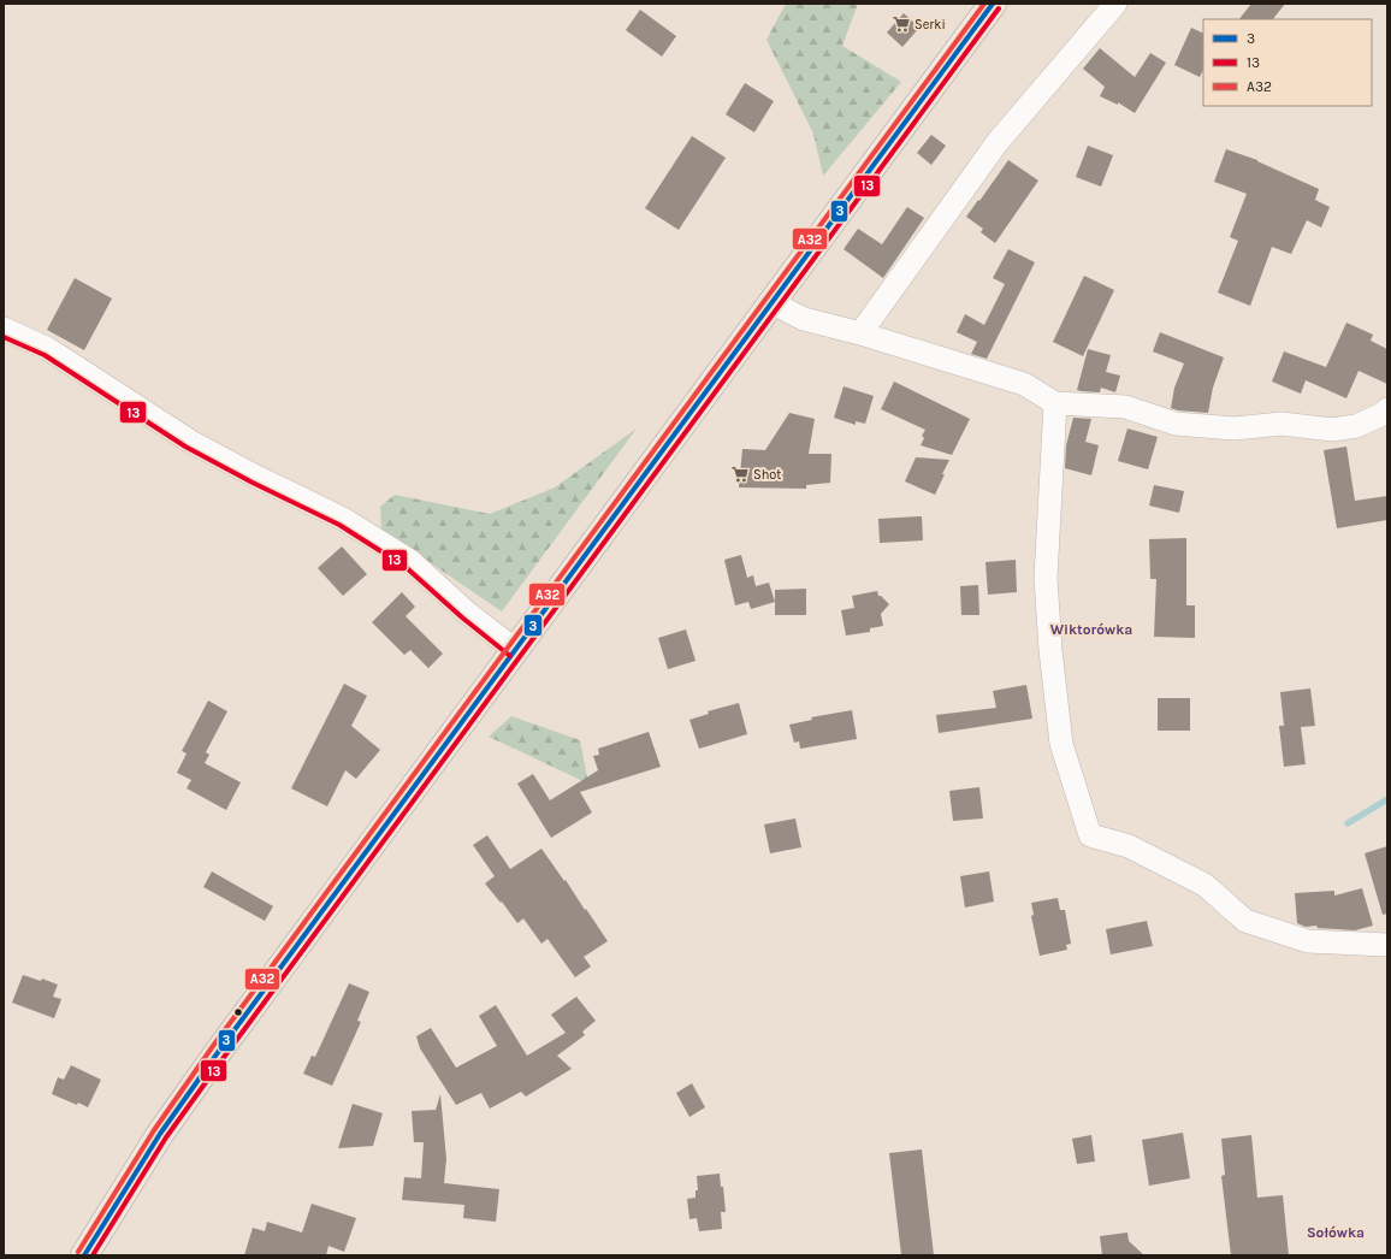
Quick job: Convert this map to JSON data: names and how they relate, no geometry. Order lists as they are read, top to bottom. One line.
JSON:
{"districts":["Wiktorówka","Sołówka"],"places":{"supermarket":["Serki","Shot"]},"lines":["transit line 3","transit line A32","transit line 13"],"legend":["3","13","A32"]}
